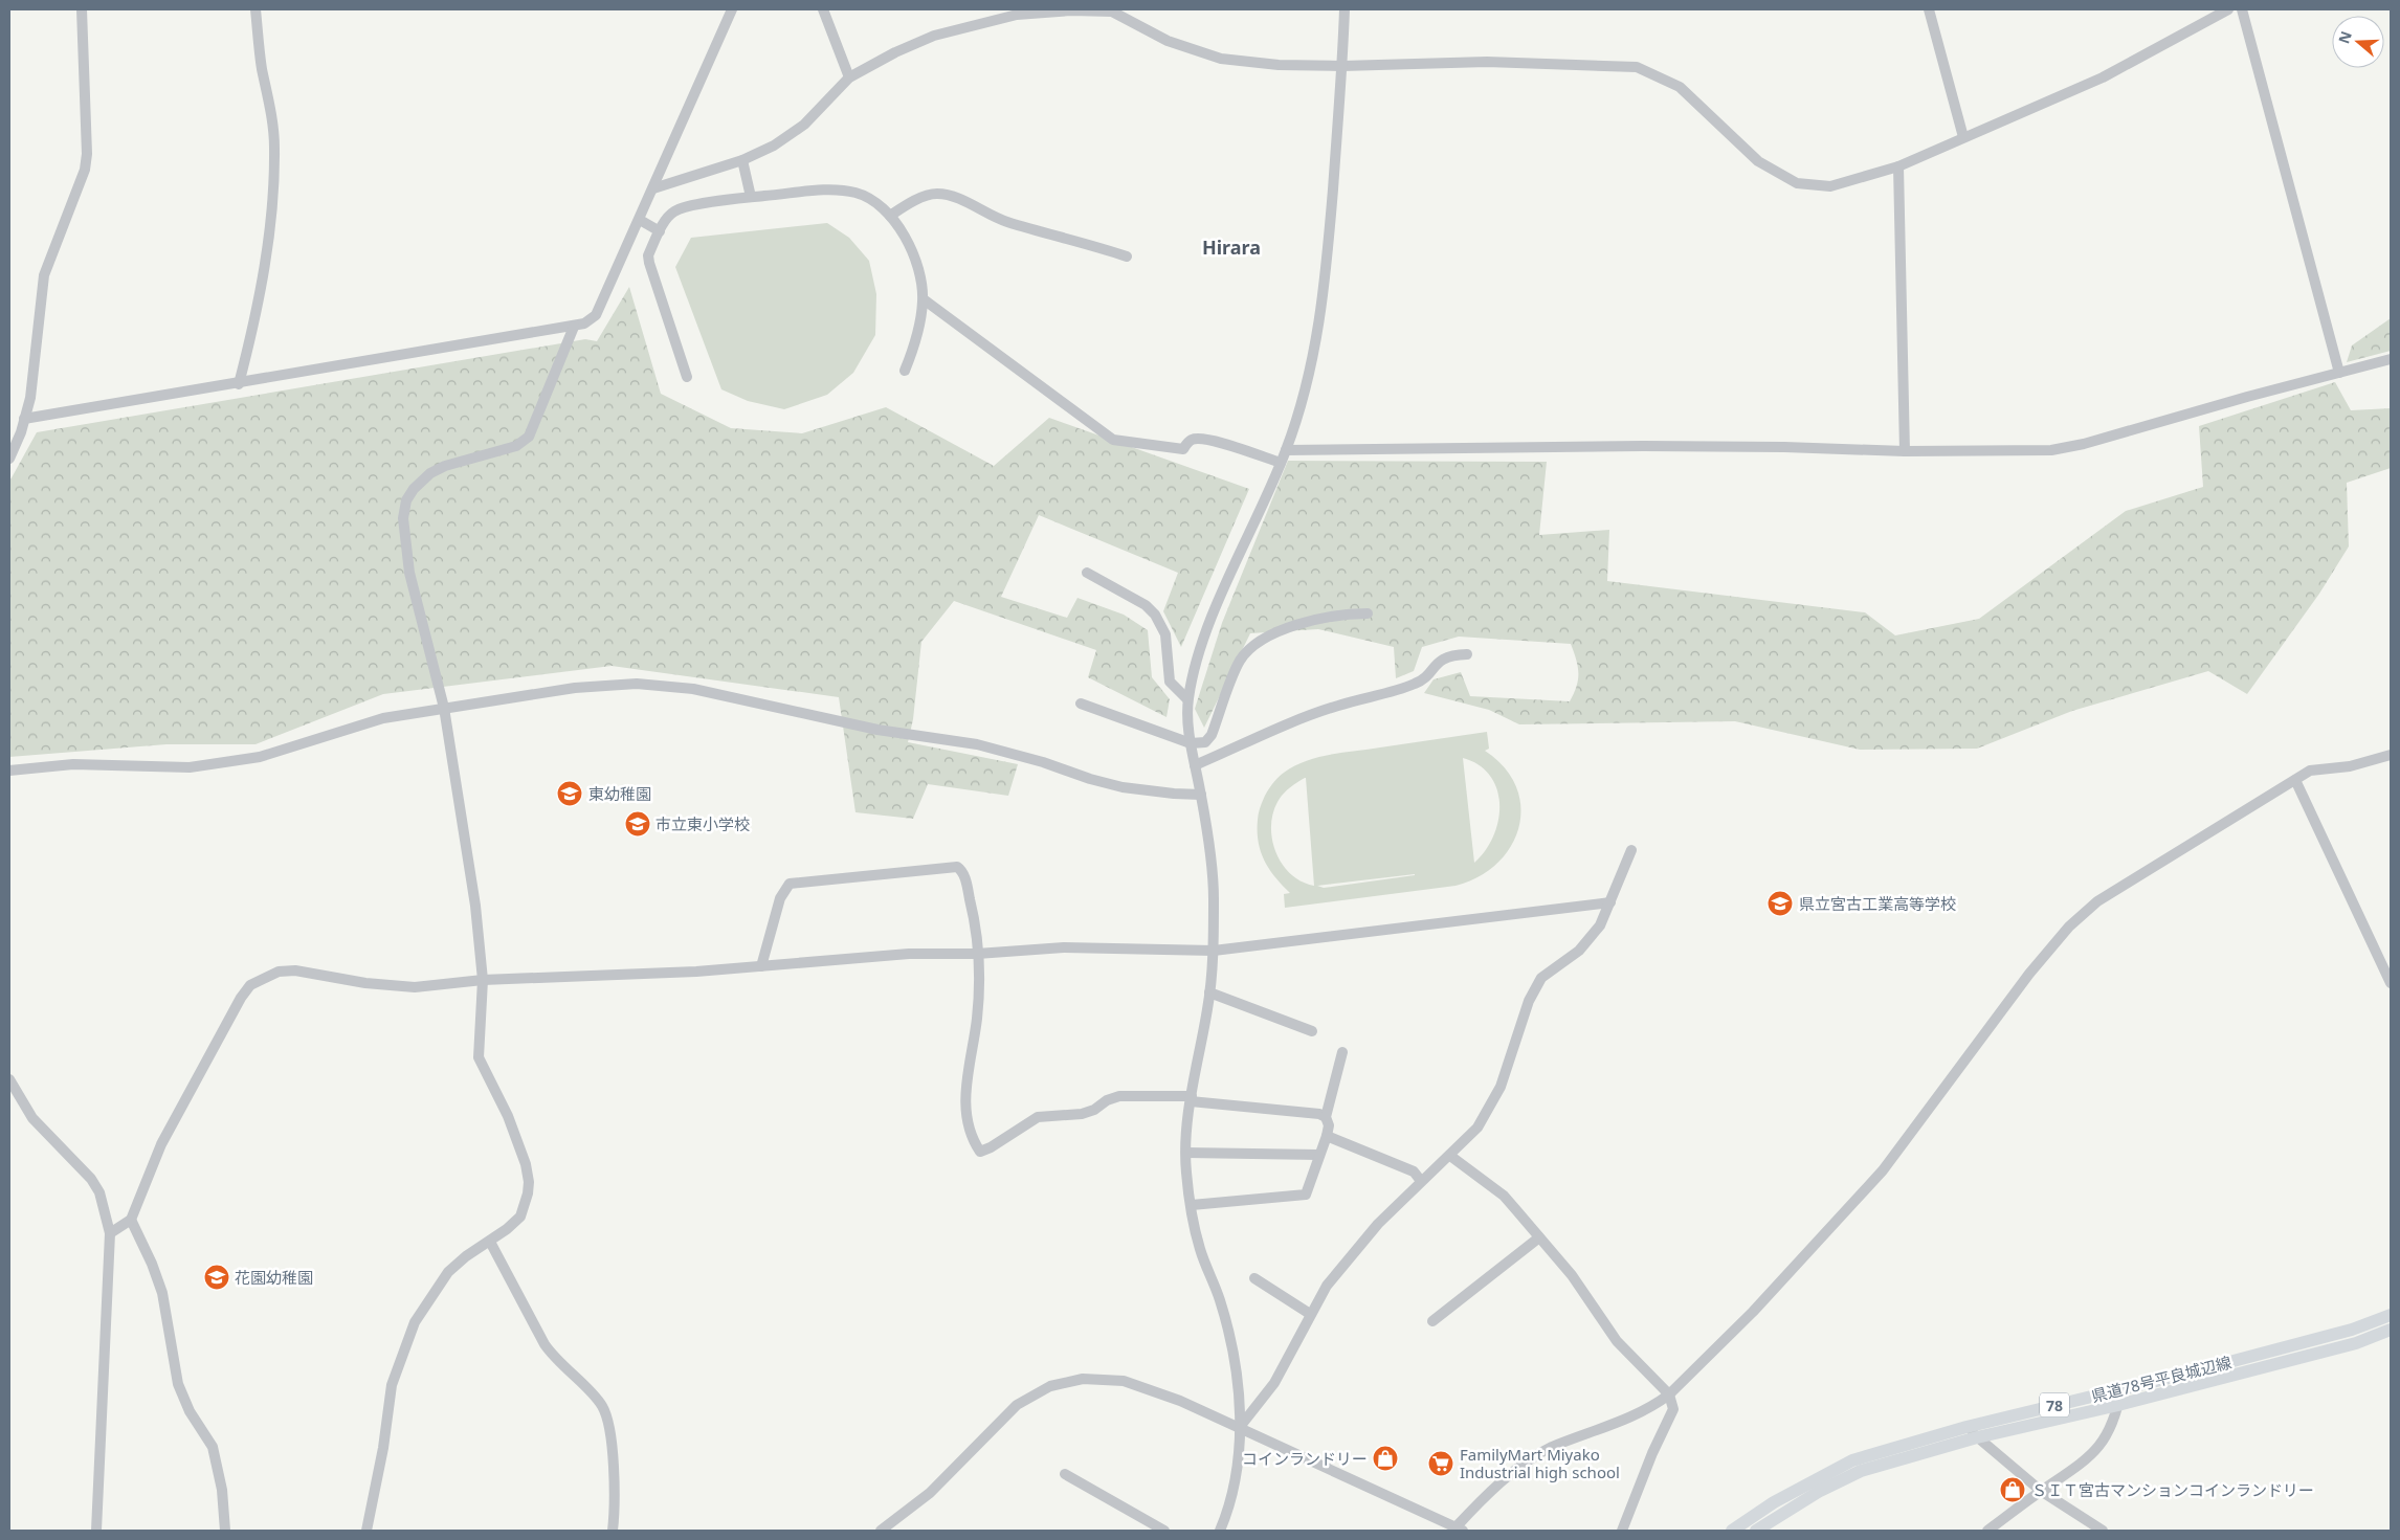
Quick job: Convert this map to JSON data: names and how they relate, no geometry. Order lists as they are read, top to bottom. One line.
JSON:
{"streets":{"main road":["県道78号平良城辺線","78"]},"districts":["Hirara"],"places":{"school or university":["東幼稚園","市立東小学校","県立宮古工業高等学校","花園幼稚園"],"shop":["コインランドリー","ＳＩＴ宮古マンションコインランドリー"],"supermarket":["FamilyMart Miyako Industrial high school"]},"north":"left"}
